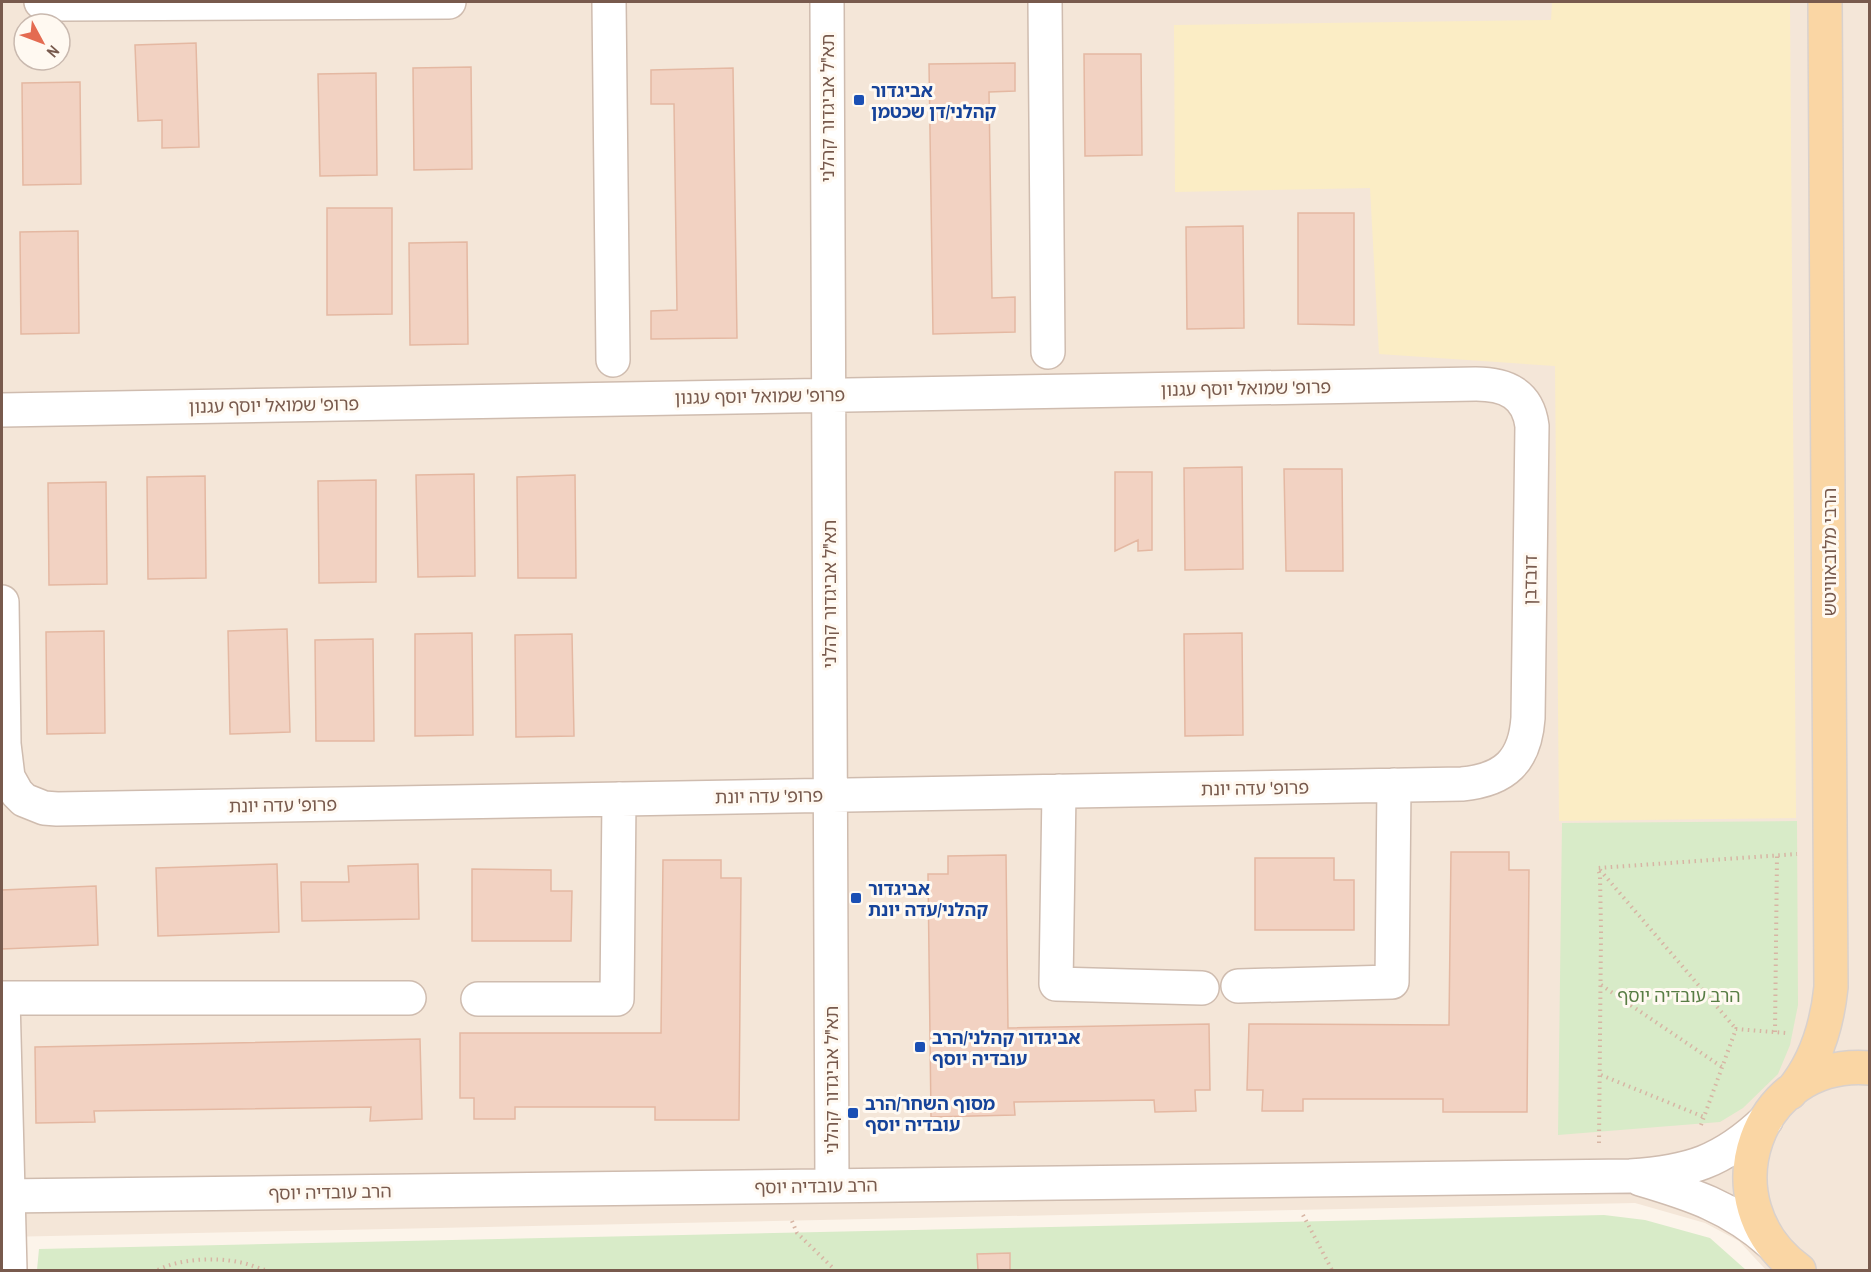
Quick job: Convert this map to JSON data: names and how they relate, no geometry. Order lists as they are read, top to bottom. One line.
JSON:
{"streets":{"main road":["הרבי מלובאוויטש"],"street":["תא\"ל אביגדור קהלני","פרופ' שמואל יוסף עגנון","דובדבן","פרופ' עדה יונת","הרב עובדיה יוסף"]},"crossings":[["תא\"ל אביגדור קהלני","פרופ' שמואל יוסף עגנון"],["תא\"ל אביגדור קהלני","פרופ' עדה יונת"],["תא\"ל אביגדור קהלני","הרב עובדיה יוסף"],["פרופ' שמואל יוסף עגנון","דובדבן"],["דובדבן","פרופ' עדה יונת"]],"parks":["הרב עובדיה יוסף"],"places":{"transit":["אביגדור קהלני/דן שכטמן","אביגדור קהלני/עדה יונת","אביגדור קהלני/הרב עובדיה יוסף","מסוף השחר/הרב עובדיה יוסף"]},"north":"bottom right"}
